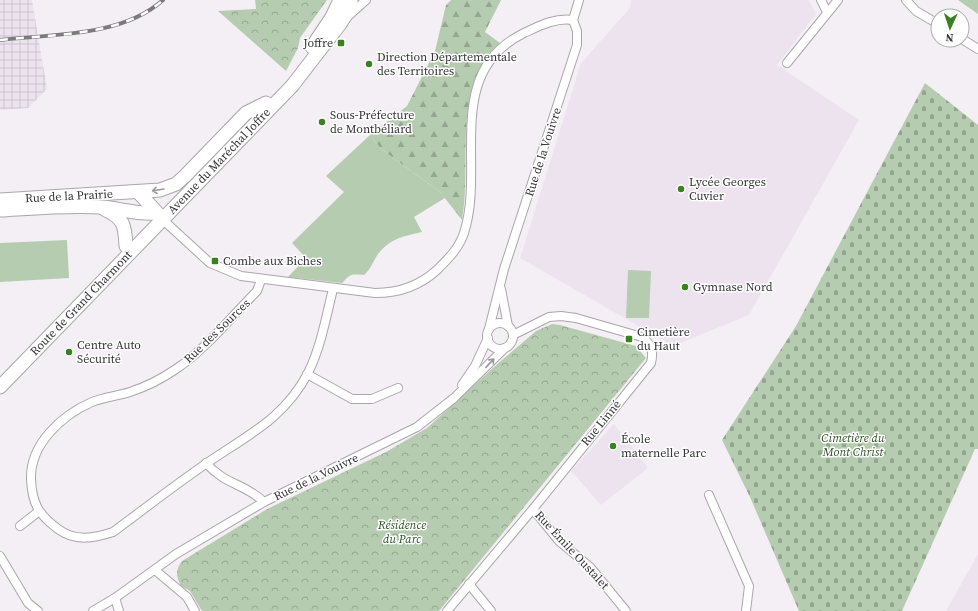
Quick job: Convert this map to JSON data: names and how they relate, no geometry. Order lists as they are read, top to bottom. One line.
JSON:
{"streets":{"main road":["Avenue du Maréchal Joffre","Rue de la Prairie","Route de Grand Charmont"],"street":["Rue de la Vouivre","Rue des Sources","Rue Linné","Rue Émile Oustalet"]},"crossings":[["Rue de la Vouivre","Rue Linné"],["Avenue du Maréchal Joffre","Rue de la Prairie"],["Avenue du Maréchal Joffre","Route de Grand Charmont"],["Rue de la Prairie","Route de Grand Charmont"],["Rue Linné","Rue Émile Oustalet"]],"parks":["Cimetière du Mont Christ","Résidence du Parc"],"places":{"transit":["Joffre","Combe aux Biches","Cimetière du Haut"],"other":["Direction Départementale des Territoires","Sous-Préfecture de Montbéliard","Lycée Georges Cuvier","Gymnase Nord","Centre Auto Sécurité","École maternelle Parc"]},"north":"bottom"}
